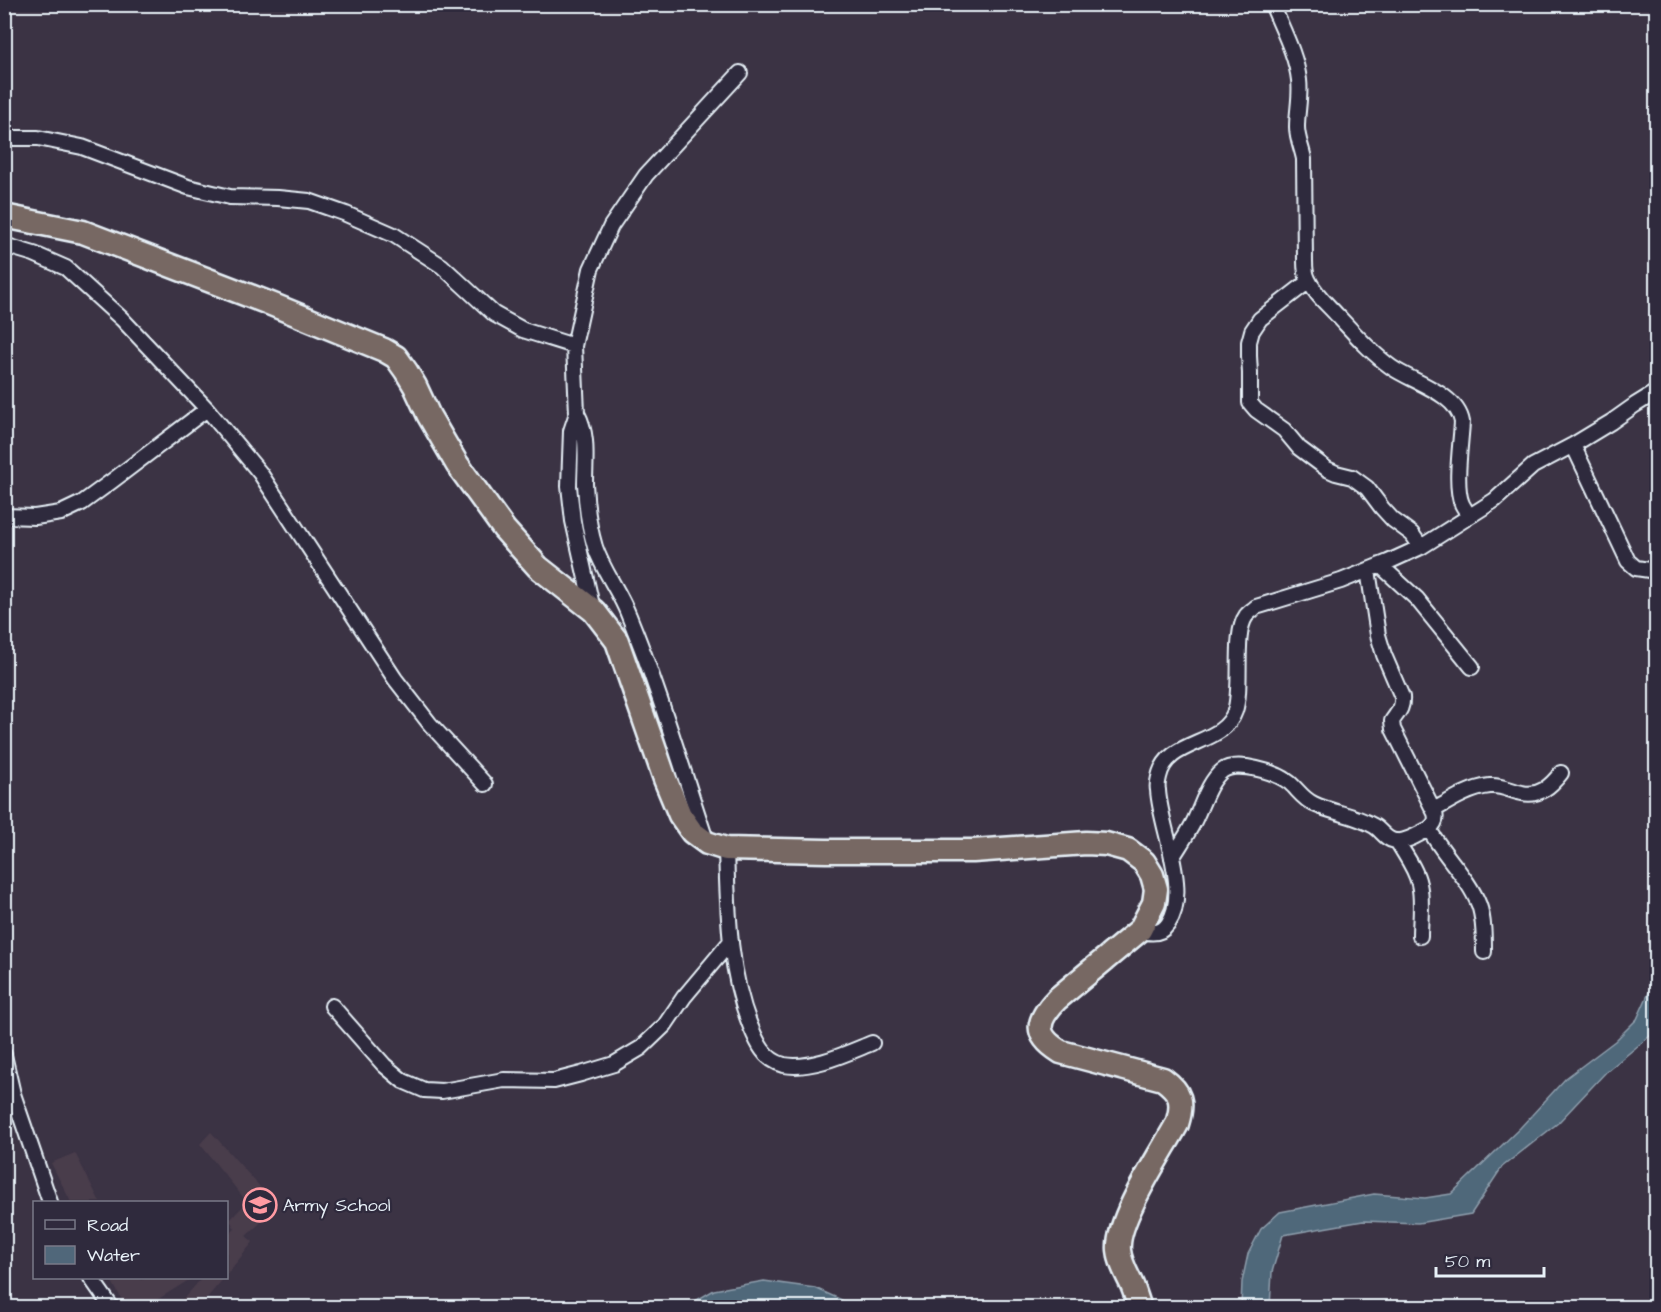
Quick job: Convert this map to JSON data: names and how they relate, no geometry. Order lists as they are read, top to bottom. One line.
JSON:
{"places":{"school or university":["Army School"]},"legend":["Road","Water"],"scale_bar":"50 m"}
